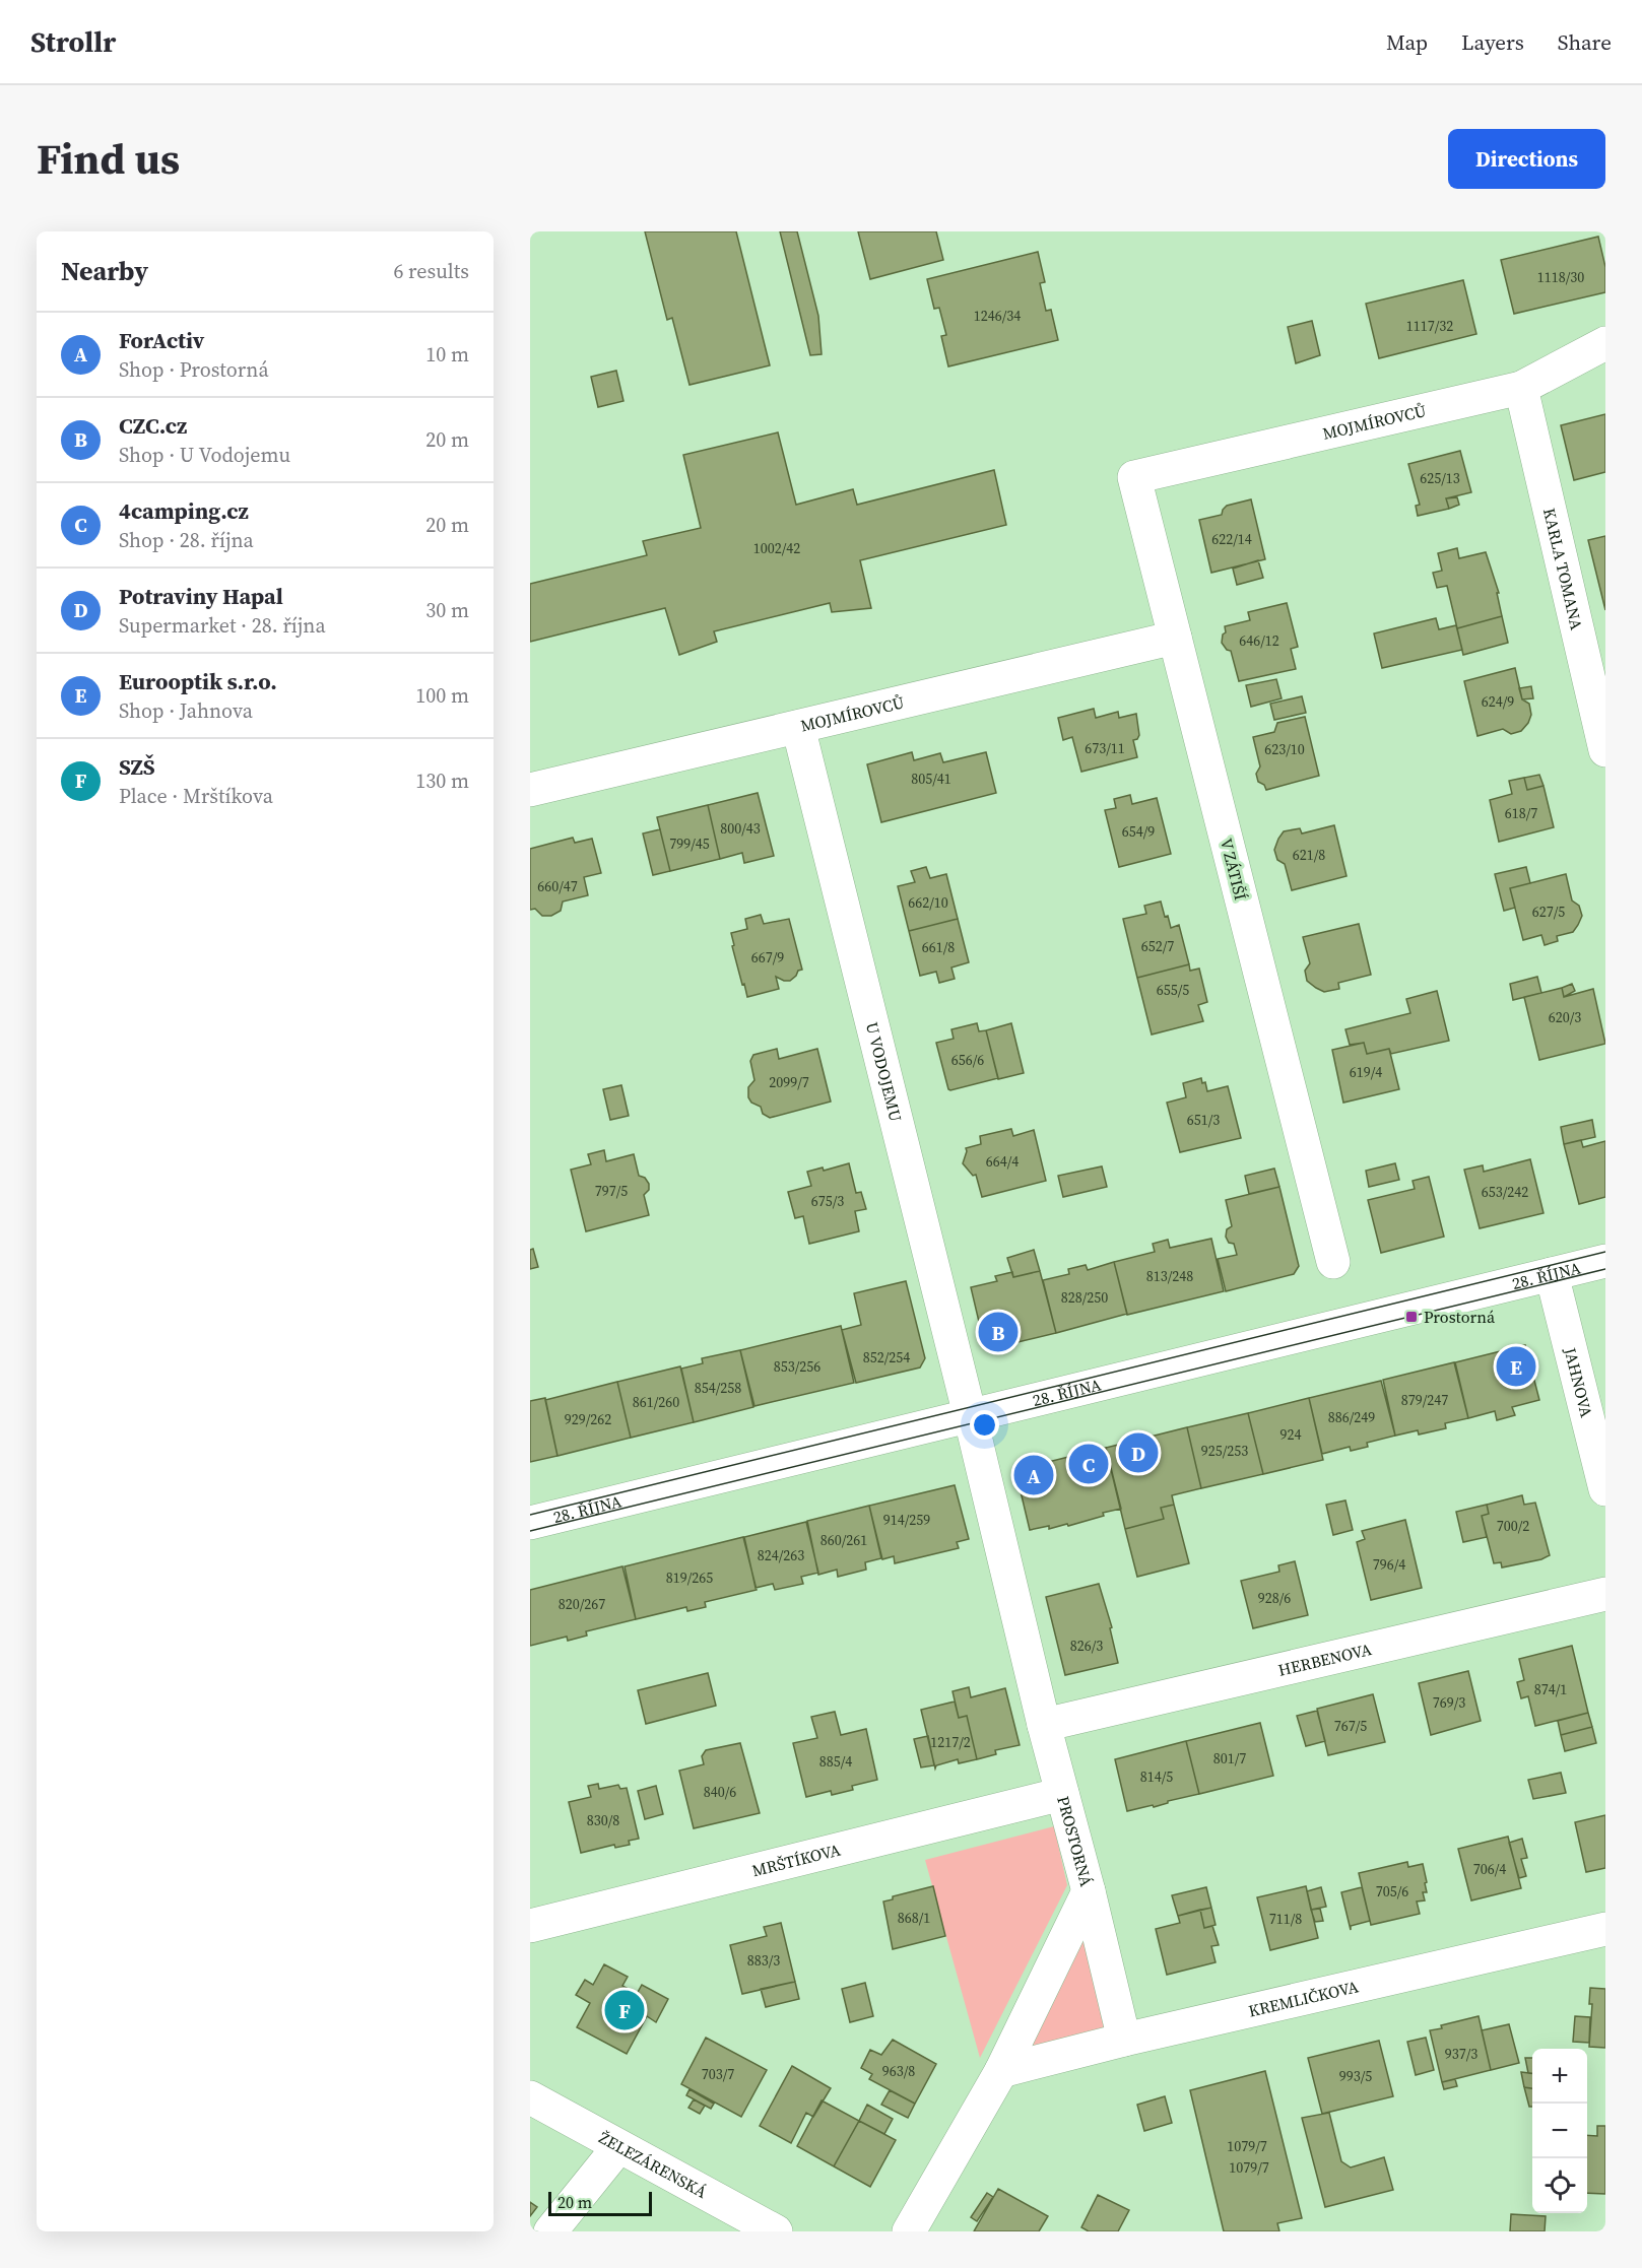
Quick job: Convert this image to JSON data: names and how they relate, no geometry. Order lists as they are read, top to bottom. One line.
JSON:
{"streets":{"street":["MOJMÍROVCŮ","KARLA TOMANA","V ZÁTIŠÍ","U VODOJEMU","28. ŘÍJNA","JAHNOVA","HERBENOVA","PROSTORNÁ","MRŠTÍKOVA","KREMLIČKOVA","ŽELEZÁRENSKÁ"]},"crossings":[["MOJMÍROVCŮ","KARLA TOMANA"],["MOJMÍROVCŮ","V ZÁTIŠÍ"],["MOJMÍROVCŮ","U VODOJEMU"],["U VODOJEMU","28. ŘÍJNA"],["U VODOJEMU","PROSTORNÁ"],["28. ŘÍJNA","JAHNOVA"],["28. ŘÍJNA","PROSTORNÁ"],["HERBENOVA","PROSTORNÁ"],["PROSTORNÁ","MRŠTÍKOVA"],["PROSTORNÁ","KREMLIČKOVA"]],"places":{"transit":["Prostorná"]},"house_numbers":["1118/30","1246/34","1117/32","625/13","622/14","1002/42","646/12","624/9","673/11","623/10","805/41","618/7","800/43","654/9","799/45","621/8","660/47","662/10","627/5","652/7","661/8","667/9","655/5","620/3","656/6","619/4","2099/7","651/3","664/4","797/5","653/242","675/3","813/248","828/250","852/254","853/256","854/258","879/247","861/260","886/249","929/262","924","925/253","914/259","700/2","860/261","824/263","796/4","819/265","928/6","820/267","826/3","874/1","769/3","767/5","1217/2","801/7","885/4","814/5","840/6","830/8","706/4","705/6","868/1","711/8","883/3","937/3","963/8","703/7","993/5","1079/7","1079/7"],"scale_bar":"20 m","page":{"header":"Strollr","nav":["Map","Layers","Share"],"title":"Find us","buttons":"Directions","heading":["Nearby","6 results"],"list":[{"mark":"A","name":"ForActiv","note":"Shop · Prostorná","value":"10 m"},{"mark":"B","name":"CZC.cz","note":"Shop · U Vodojemu","value":"20 m"},{"mark":"C","name":"4camping.cz","note":"Shop · 28. října","value":"20 m"},{"mark":"D","name":"Potraviny Hapal","note":"Supermarket · 28. října","value":"30 m"},{"mark":"E","name":"Eurooptik s.r.o.","note":"Shop · Jahnova","value":"100 m"},{"mark":"F","name":"SZŠ","note":"Place · Mrštíkova","value":"130 m"}],"pins":["B","E","D","C","A","F"],"map_buttons":["+","−"],"scale":"20 m"}}
